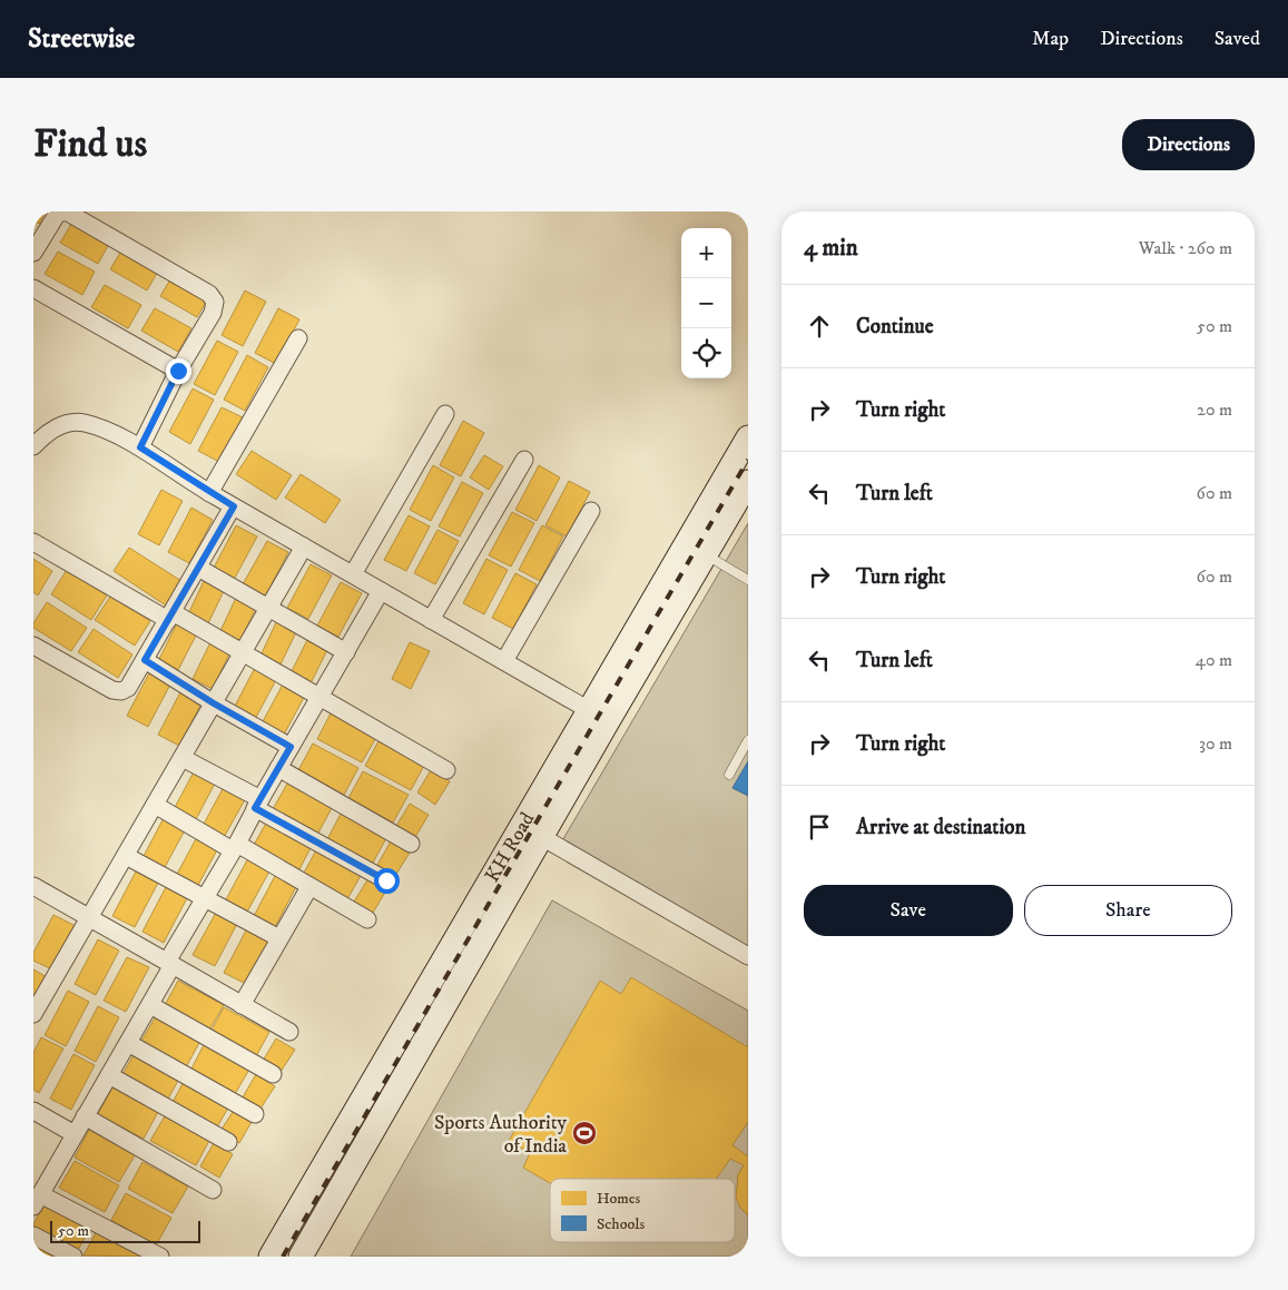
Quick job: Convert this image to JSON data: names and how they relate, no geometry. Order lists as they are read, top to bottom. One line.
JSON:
{"streets":{"main road":["KH Road"]},"places":{"sports":["Sports Authority of India"]},"legend":["Homes","Schools"],"scale_bar":"50 m","page":{"header":"Streetwise","nav":["Map","Directions","Saved"],"buttons":["Directions",["Save","Share"]],"title":"Find us","heading":["4 min","Walk · 260 m"],"map_buttons":["+","−"],"list":[["Continue","50 m"],["Turn right","20 m"],["Turn left","60 m"],["Turn right","60 m"],["Turn left","40 m"],["Turn right","30 m"],"Arrive at destination"],"scale":"50 m"}}
